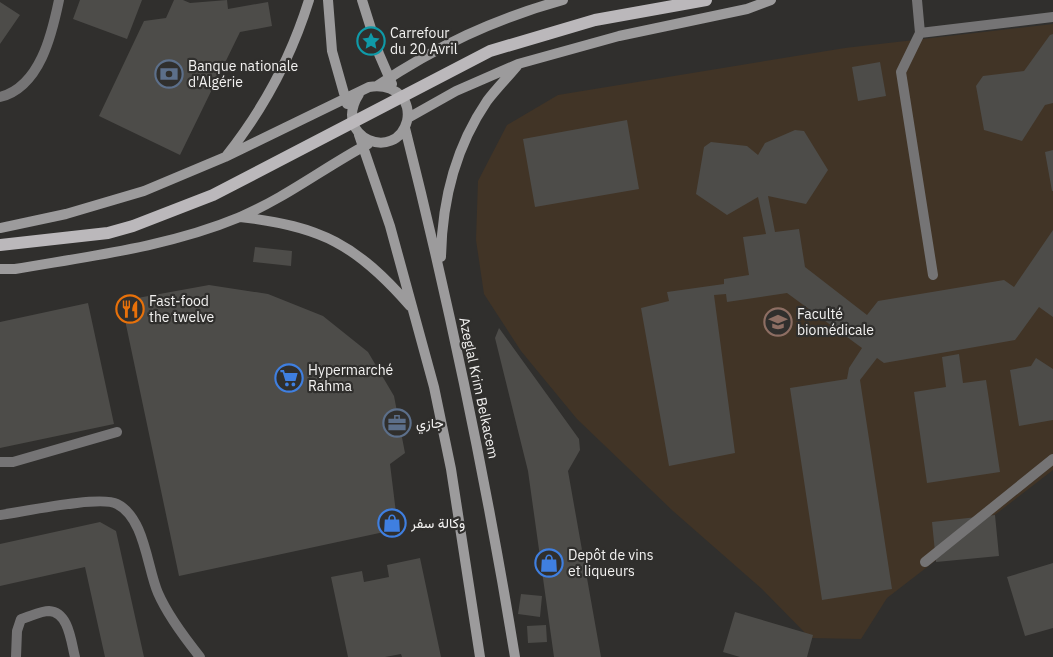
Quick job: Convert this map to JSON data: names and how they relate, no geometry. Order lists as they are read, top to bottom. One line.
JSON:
{"streets":{"main road":["Azeglal Krim Belkacem"]},"places":{"place":["Carrefour du 20 Avril"],"bank":["Banque nationale d'Algérie"],"restaurant":["Fast-food the twelve"],"school or university":["Faculté biomédicale"],"supermarket":["Hypermarché Rahma"],"office":["جازي"],"shop":["وكالة سفر","Depôt de vins et liqueurs"]}}
